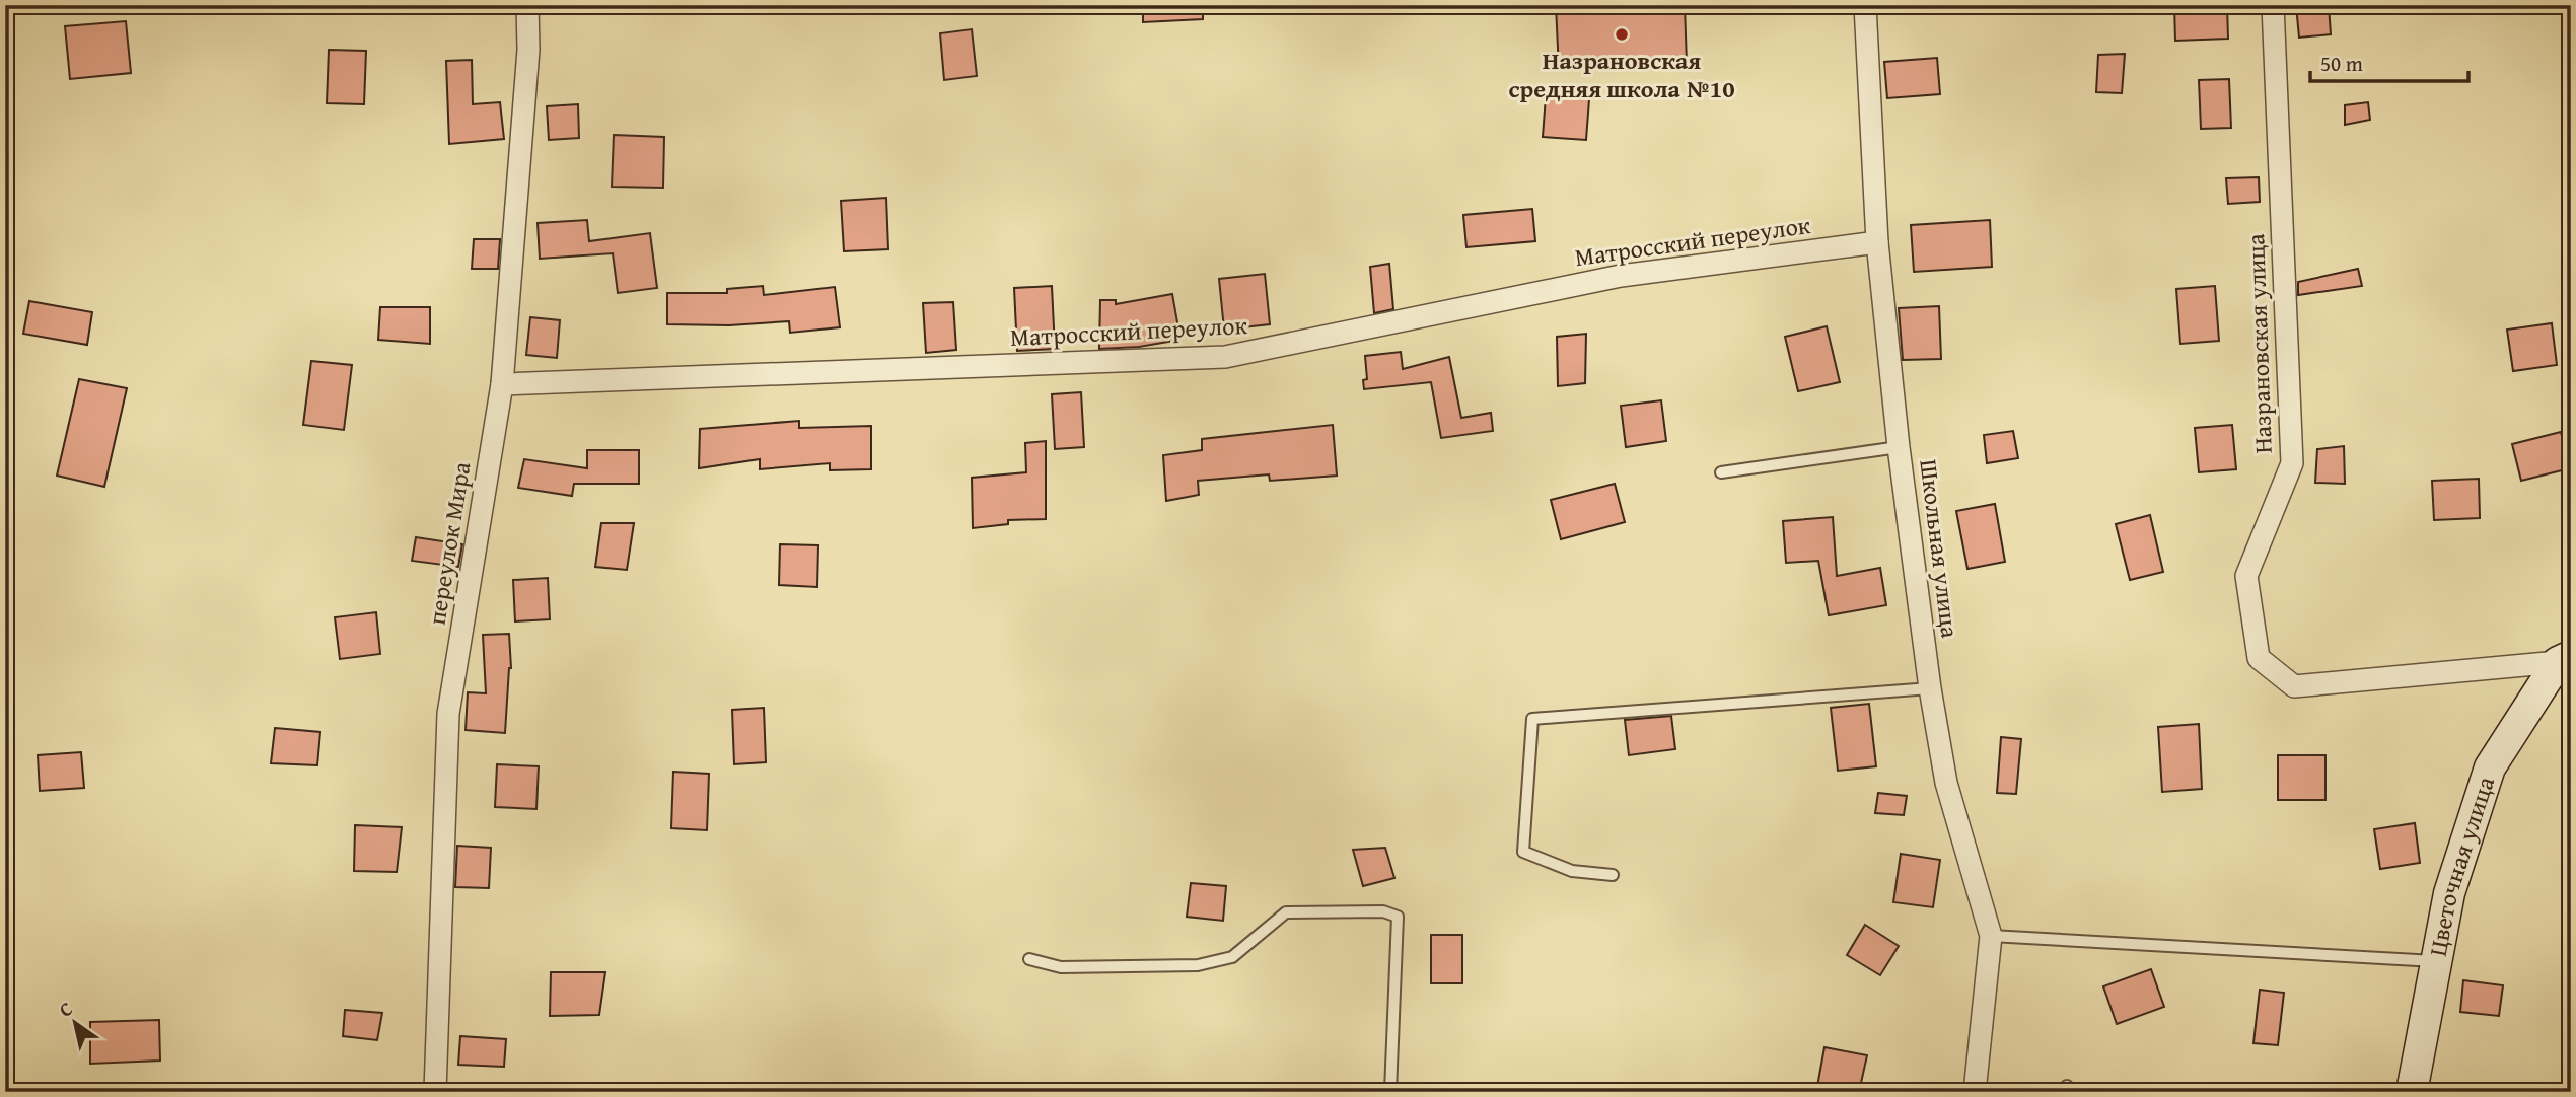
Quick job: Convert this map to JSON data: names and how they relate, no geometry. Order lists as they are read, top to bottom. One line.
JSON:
{"streets":{"street":["Матросский переулок","Назрановская улица","переулок Мира","Школьная улица","Цветочная улица"]},"crossings":[["Матросский переулок","переулок Мира"],["Матросский переулок","Школьная улица"],["Назрановская улица","Цветочная улица"]],"places":["Назрановская средняя школа №10"],"scale_bar":"50 m","north":"top left"}
